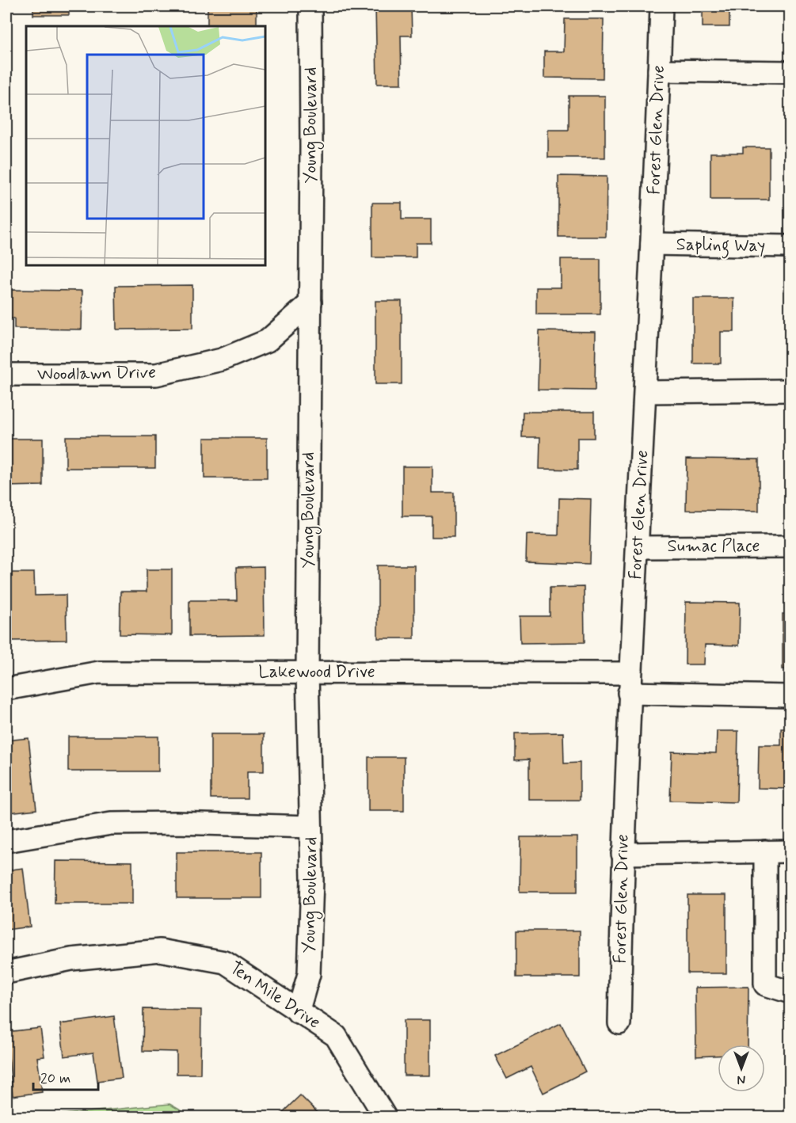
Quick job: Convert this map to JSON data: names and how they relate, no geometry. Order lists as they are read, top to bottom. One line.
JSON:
{"streets":{"street":["Young Boulevard","Forest Glen Drive","Sapling Way","Woodlawn Drive","Sumac Place","Lakewood Drive","Ten Mile Drive"]},"crossings":[["Young Boulevard","Woodlawn Drive"],["Young Boulevard","Lakewood Drive"],["Young Boulevard","Ten Mile Drive"],["Forest Glen Drive","Sapling Way"],["Forest Glen Drive","Sumac Place"],["Forest Glen Drive","Lakewood Drive"]],"scale_bar":"20 m","north":"bottom"}
